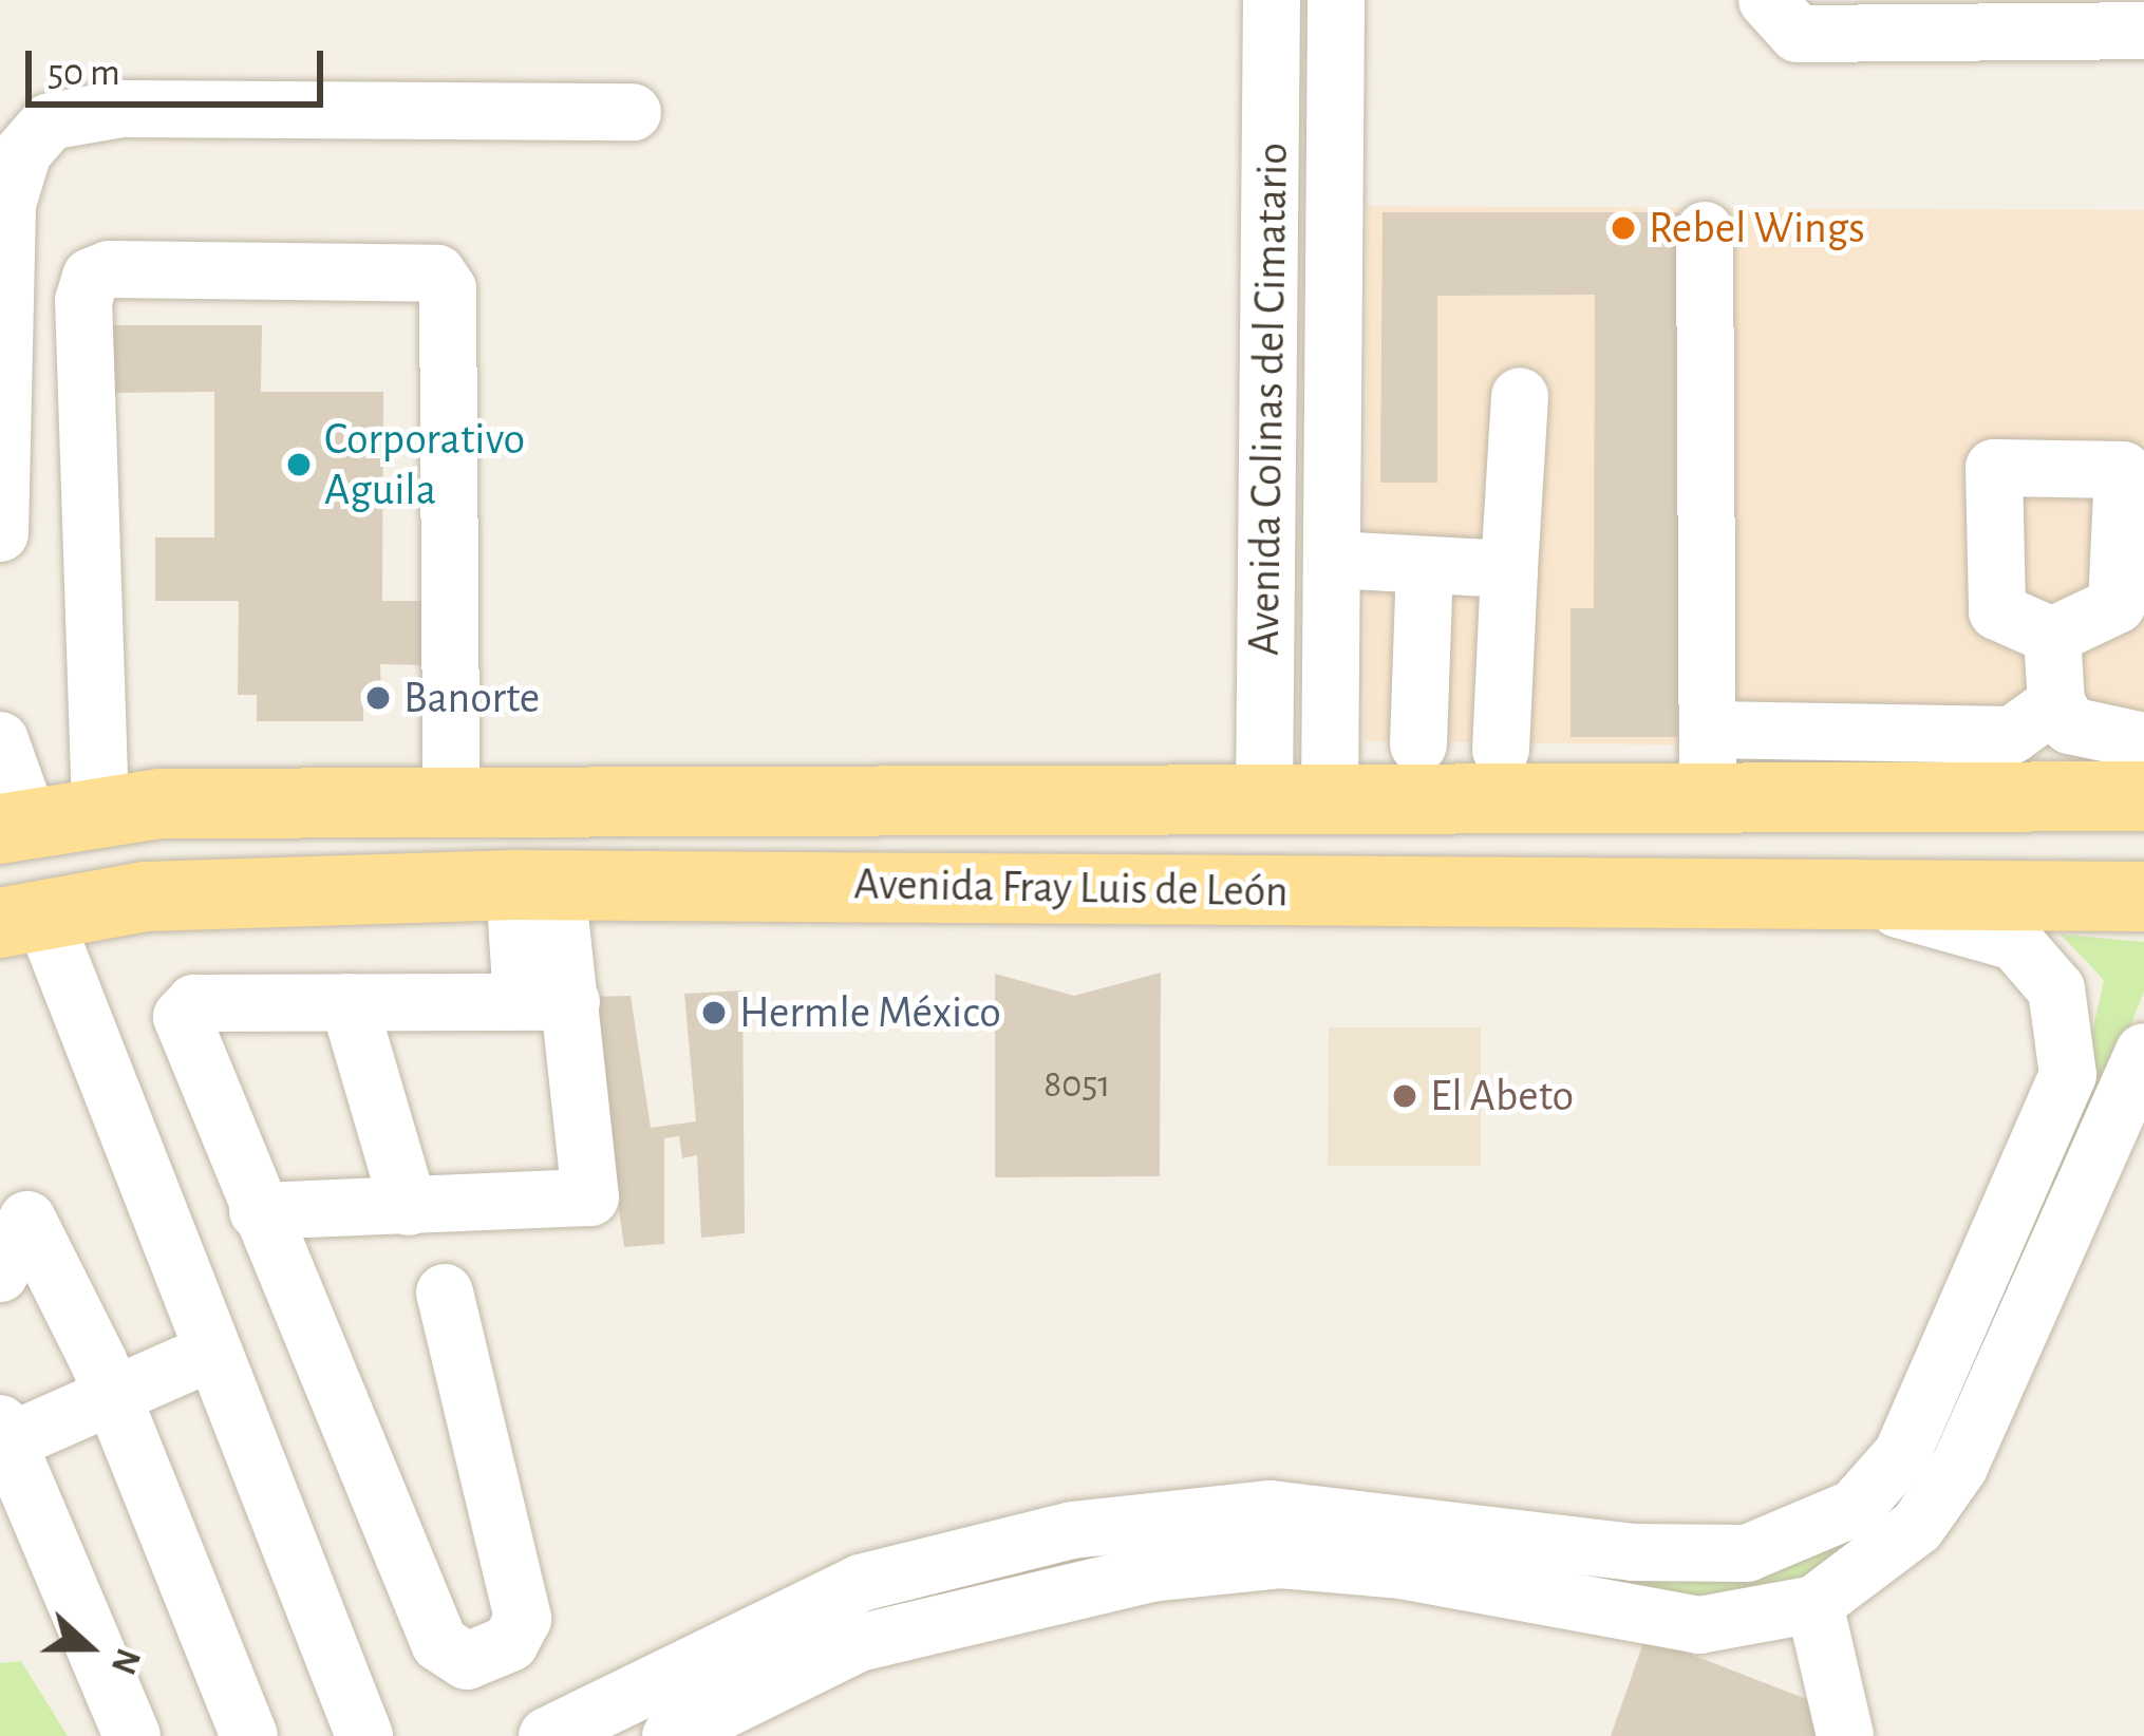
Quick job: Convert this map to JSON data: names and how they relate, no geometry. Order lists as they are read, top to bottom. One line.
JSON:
{"streets":{"main road":["Avenida Fray Luis de León"],"street":["Avenida Colinas del Cimatario"]},"crossings":[["Avenida Colinas del Cimatario","Avenida Fray Luis de León"]],"places":["Rebel Wings","Corporativo Aguila","Banorte","Hermle México","El Abeto"],"house_numbers":["8051"],"scale_bar":"50 m","north":"right"}
